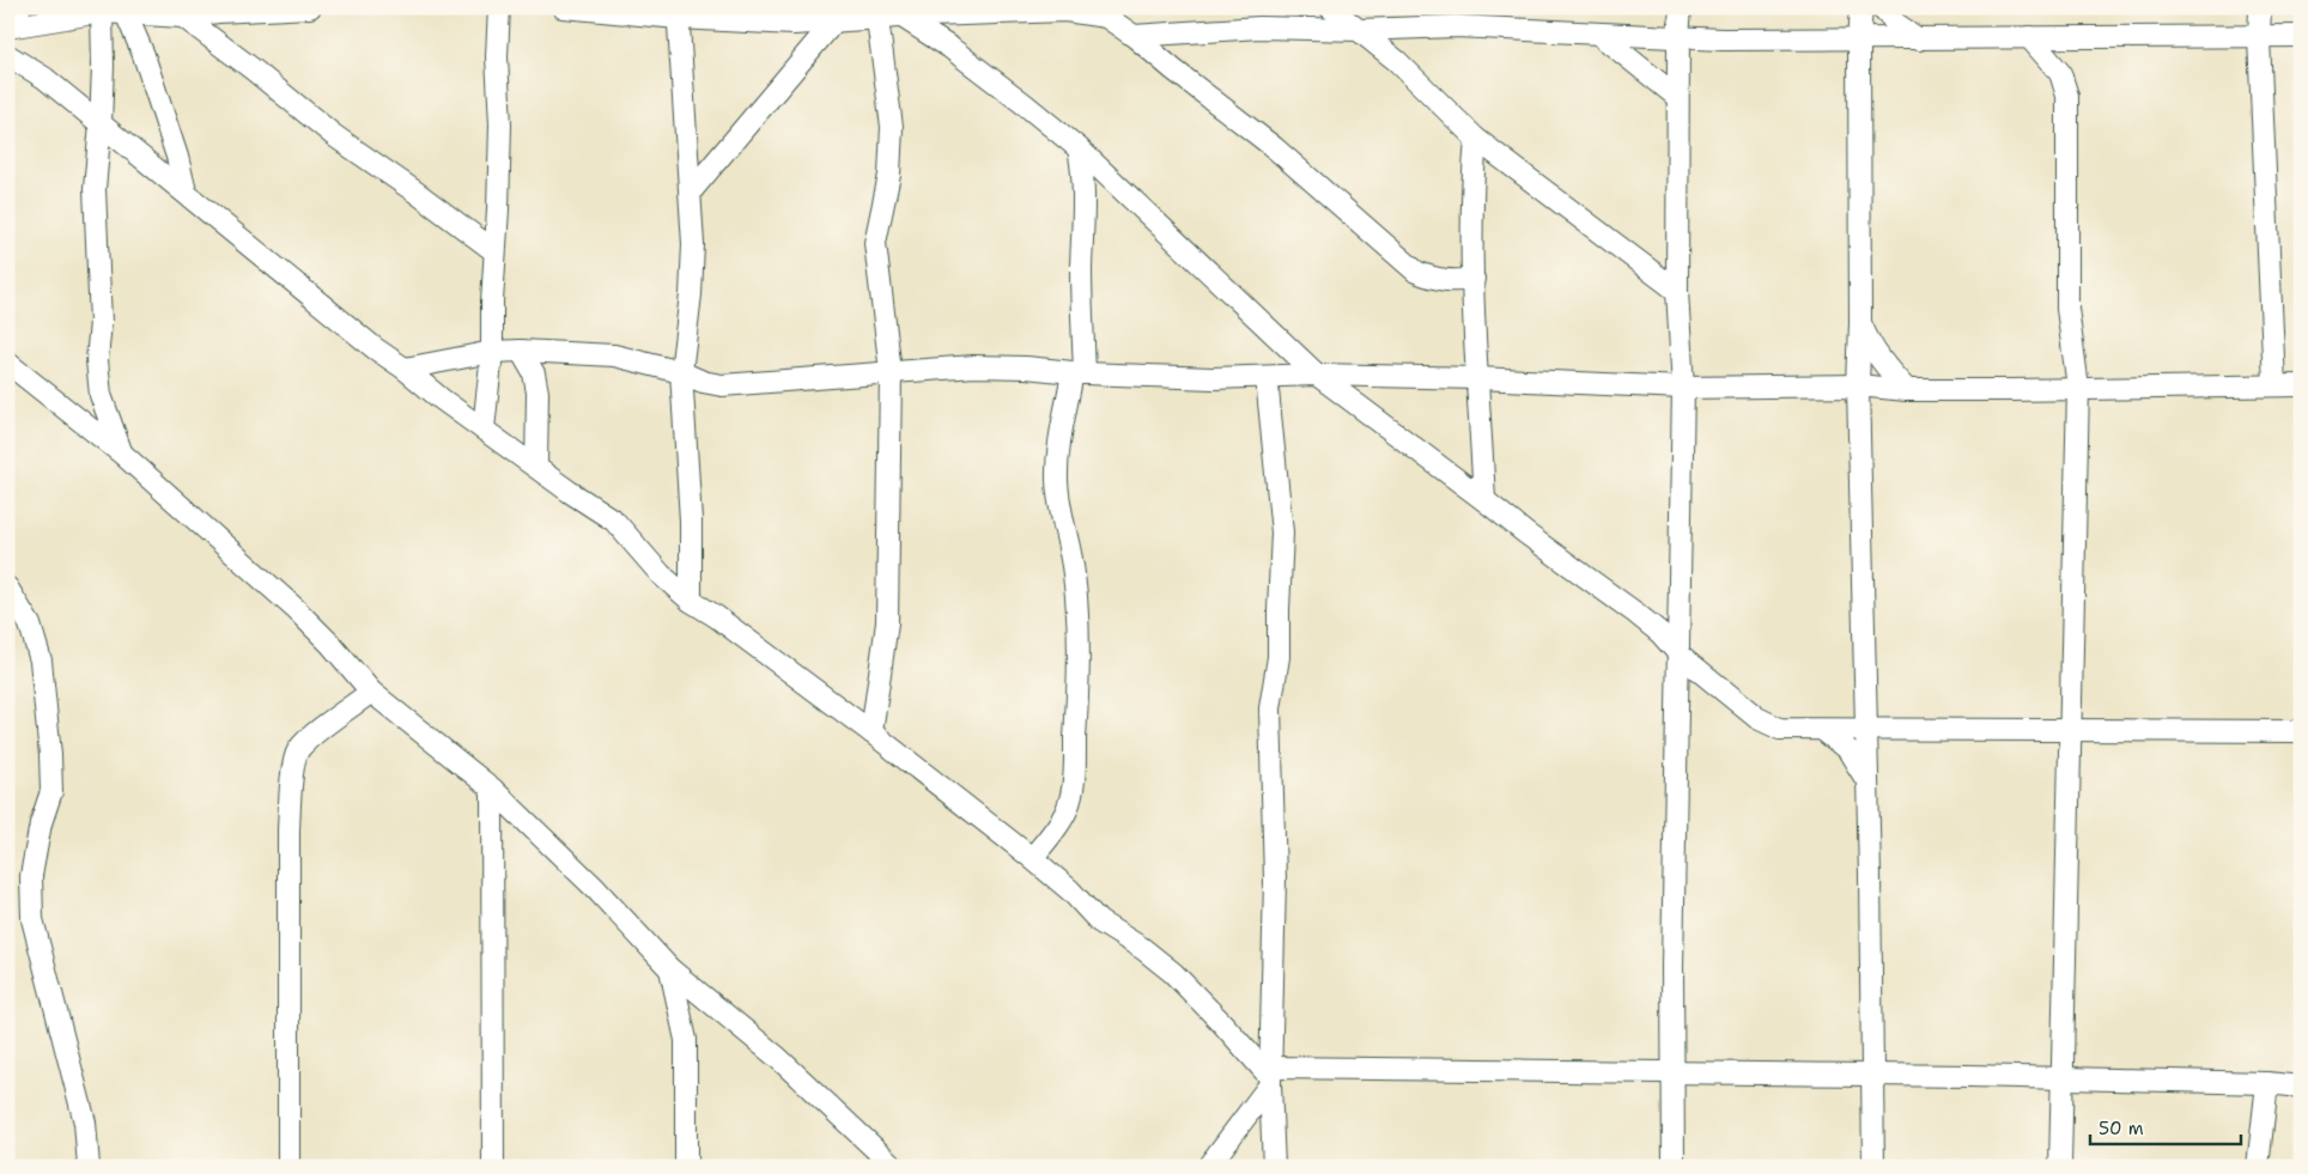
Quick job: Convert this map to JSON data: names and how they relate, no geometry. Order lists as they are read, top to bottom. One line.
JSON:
{"scale_bar":"50 m"}
